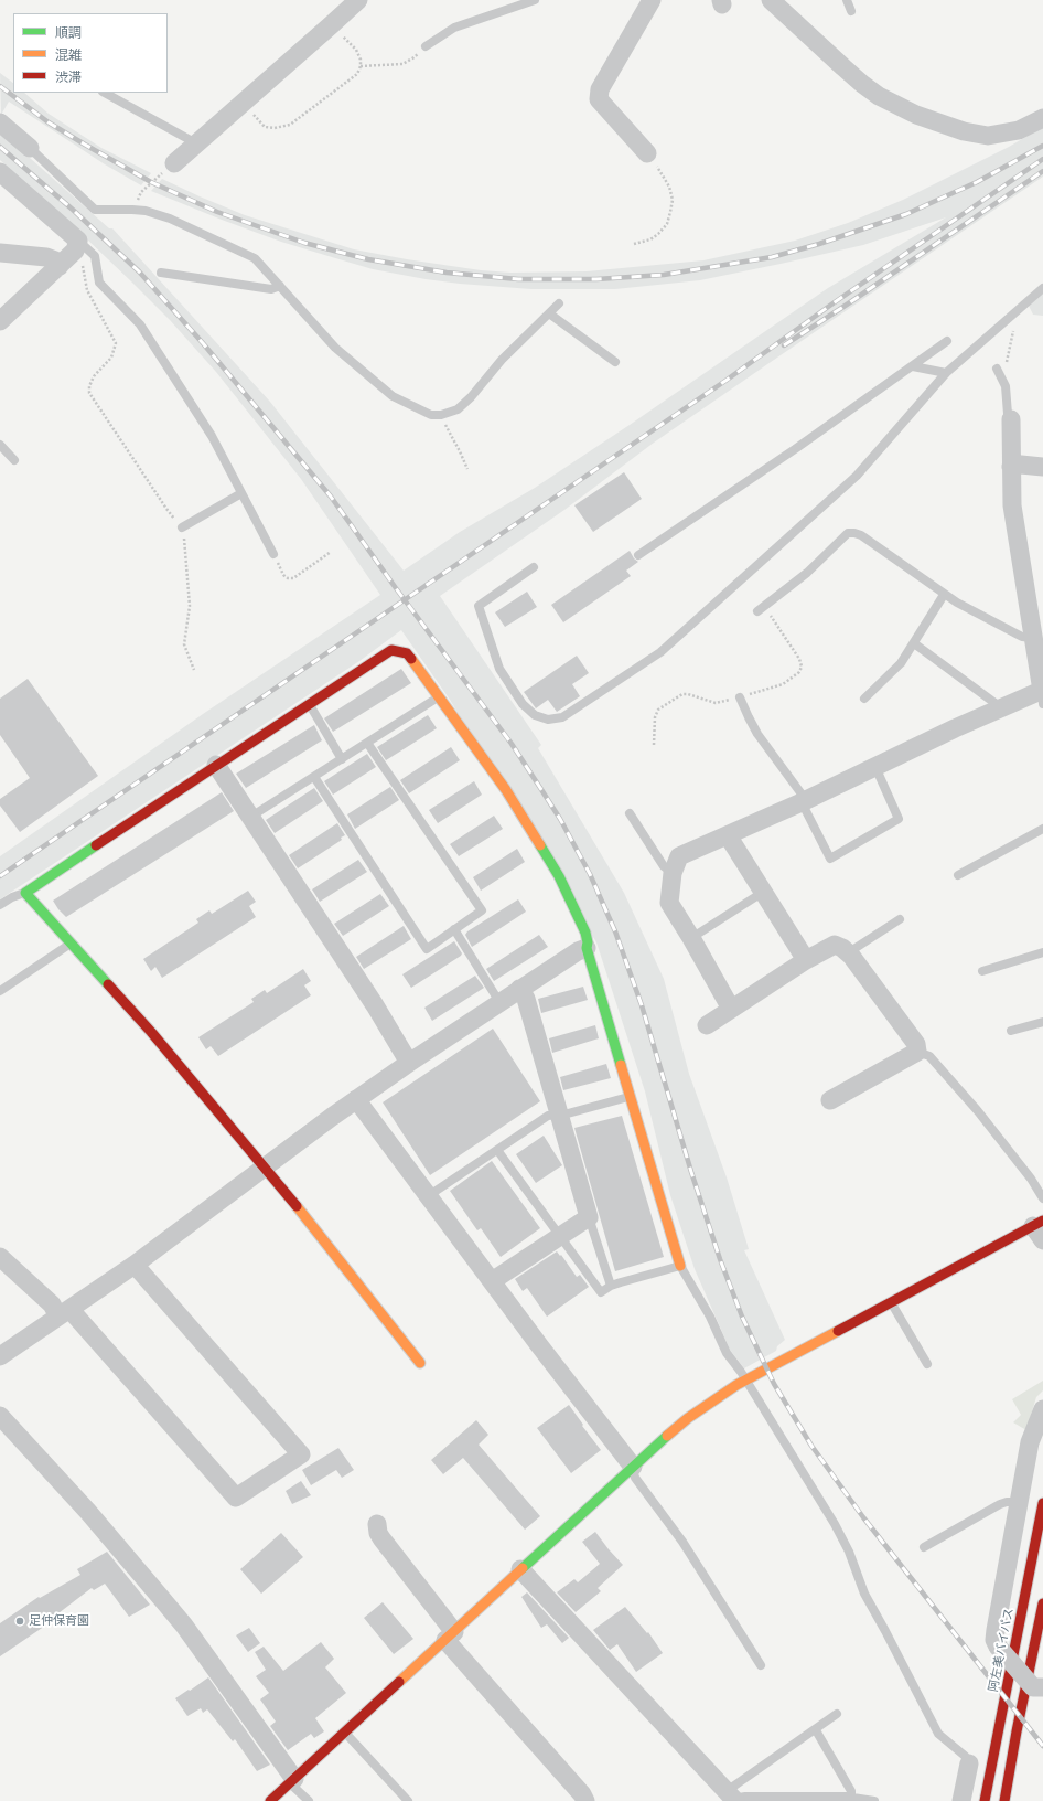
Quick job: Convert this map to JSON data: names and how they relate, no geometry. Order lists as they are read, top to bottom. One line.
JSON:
{"streets":{"street":["阿左美バイパス"]},"places":["足仲保育園"],"legend":["順調","混雑","渋滞"]}
